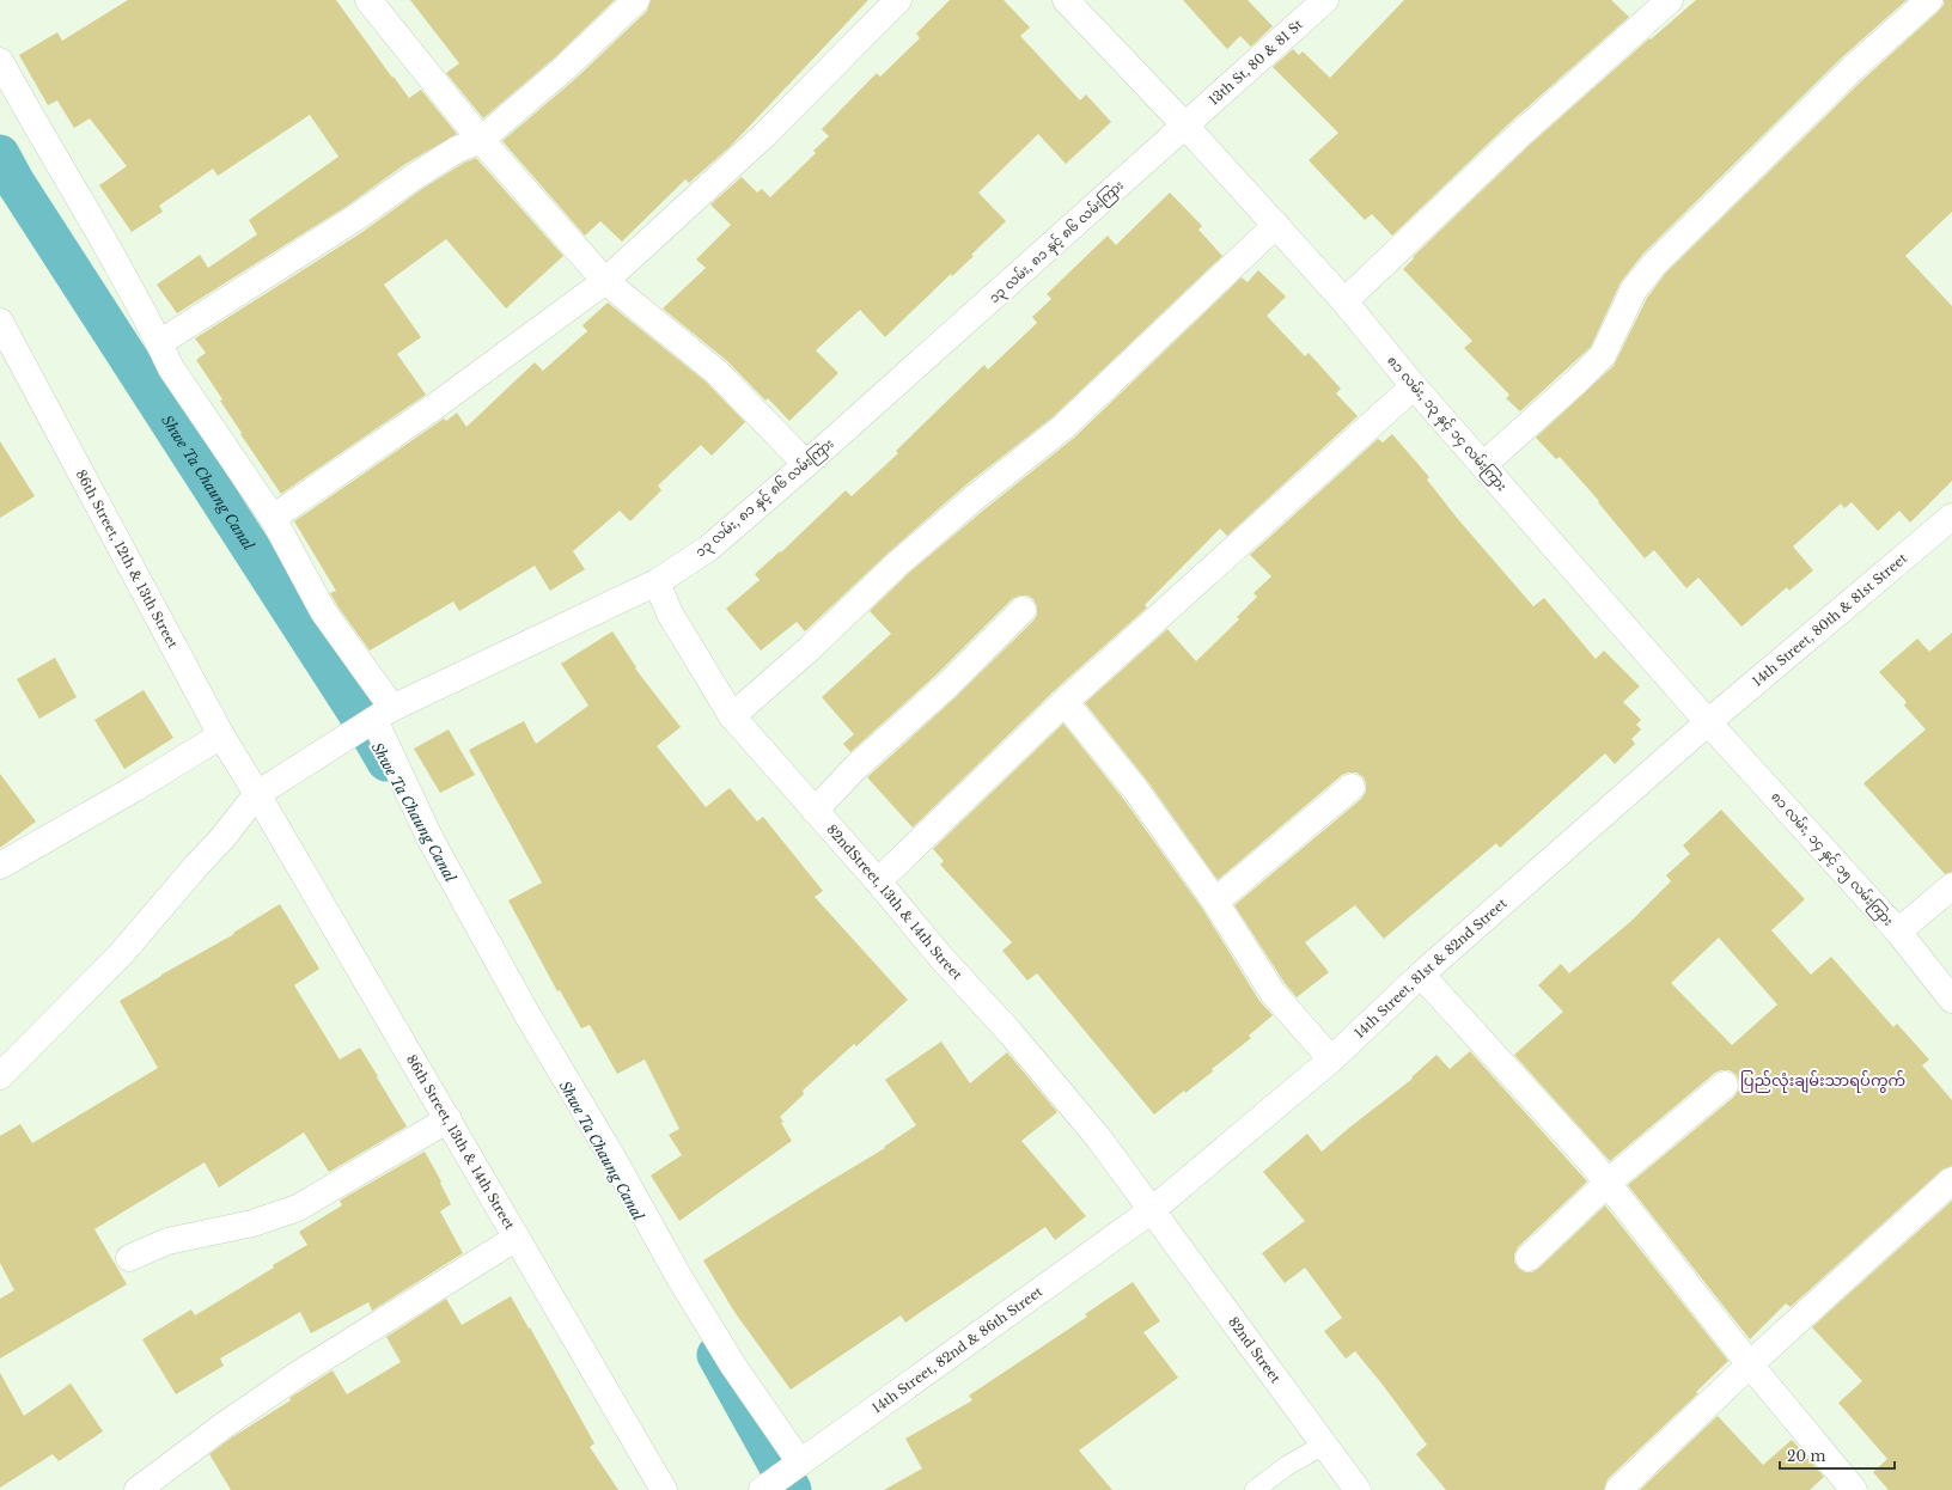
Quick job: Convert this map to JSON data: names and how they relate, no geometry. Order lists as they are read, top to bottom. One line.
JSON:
{"streets":{"street":["13th St, 80 & 81 St","၁၃ လမ်း, ၈၁ နှင့် ၈၆ လမ်းကြား","၈၁ လမ်း, ၁၃ နှင့် ၁၄ လမ်းကြား","86th Street, 12th & 13th Street","14th Street, 80th & 81st Street","၈၁ လမ်း, ၁၄ နှင့် ၁၅ လမ်းကြား","82ndStreet, 13th & 14th Street","14th Street, 81st & 82nd Street","86th Street, 13th & 14th Street","14th Street, 82nd & 86th Street","82nd Street"]},"crossings":[["13th St, 80 & 81 St","၁၃ လမ်း, ၈၁ နှင့် ၈၆ လမ်းကြား"],["13th St, 80 & 81 St","၈၁ လမ်း, ၁၃ နှင့် ၁၄ လမ်းကြား"],["၁၃ လမ်း, ၈၁ နှင့် ၈၆ လမ်းကြား","၈၁ လမ်း, ၁၃ နှင့် ၁၄ လမ်းကြား"],["၁၃ လမ်း, ၈၁ နှင့် ၈၆ လမ်းကြား","86th Street, 12th & 13th Street"],["၁၃ လမ်း, ၈၁ နှင့် ၈၆ လမ်းကြား","82ndStreet, 13th & 14th Street"],["၁၃ လမ်း, ၈၁ နှင့် ၈၆ လမ်းကြား","86th Street, 13th & 14th Street"],["၈၁ လမ်း, ၁၃ နှင့် ၁၄ လမ်းကြား","14th Street, 80th & 81st Street"],["၈၁ လမ်း, ၁၃ နှင့် ၁၄ လမ်းကြား","၈၁ လမ်း, ၁၄ နှင့် ၁၅ လမ်းကြား"],["၈၁ လမ်း, ၁၃ နှင့် ၁၄ လမ်းကြား","14th Street, 81st & 82nd Street"],["86th Street, 12th & 13th Street","86th Street, 13th & 14th Street"],["14th Street, 80th & 81st Street","၈၁ လမ်း, ၁၄ နှင့် ၁၅ လမ်းကြား"],["14th Street, 80th & 81st Street","14th Street, 81st & 82nd Street"],["၈၁ လမ်း, ၁၄ နှင့် ၁၅ လမ်းကြား","14th Street, 81st & 82nd Street"],["82ndStreet, 13th & 14th Street","14th Street, 81st & 82nd Street"],["82ndStreet, 13th & 14th Street","14th Street, 82nd & 86th Street"],["82ndStreet, 13th & 14th Street","82nd Street"],["14th Street, 81st & 82nd Street","14th Street, 82nd & 86th Street"],["14th Street, 81st & 82nd Street","82nd Street"],["14th Street, 82nd & 86th Street","82nd Street"]],"districts":["ပြည်လုံးချမ်းသာရပ်ကွက်"],"water":["Shwe Ta Chaung Canal"],"scale_bar":"20 m"}
